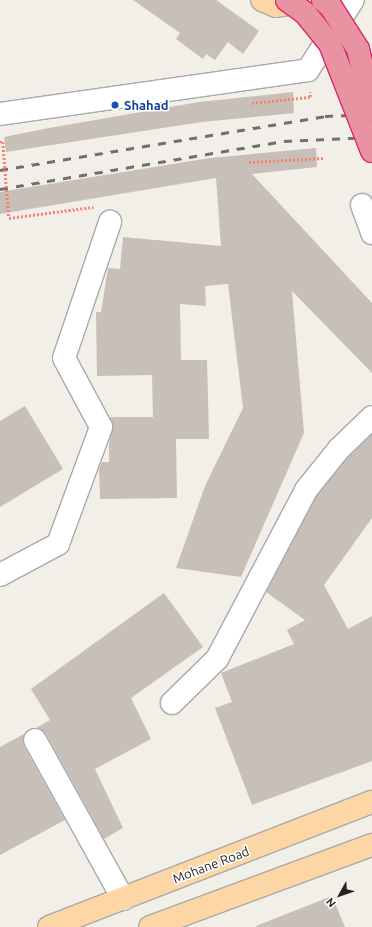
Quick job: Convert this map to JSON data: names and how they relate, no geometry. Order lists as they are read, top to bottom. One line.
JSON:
{"streets":{"main road":["Mohane Road"]},"places":["Shahad"],"north":"bottom left"}
